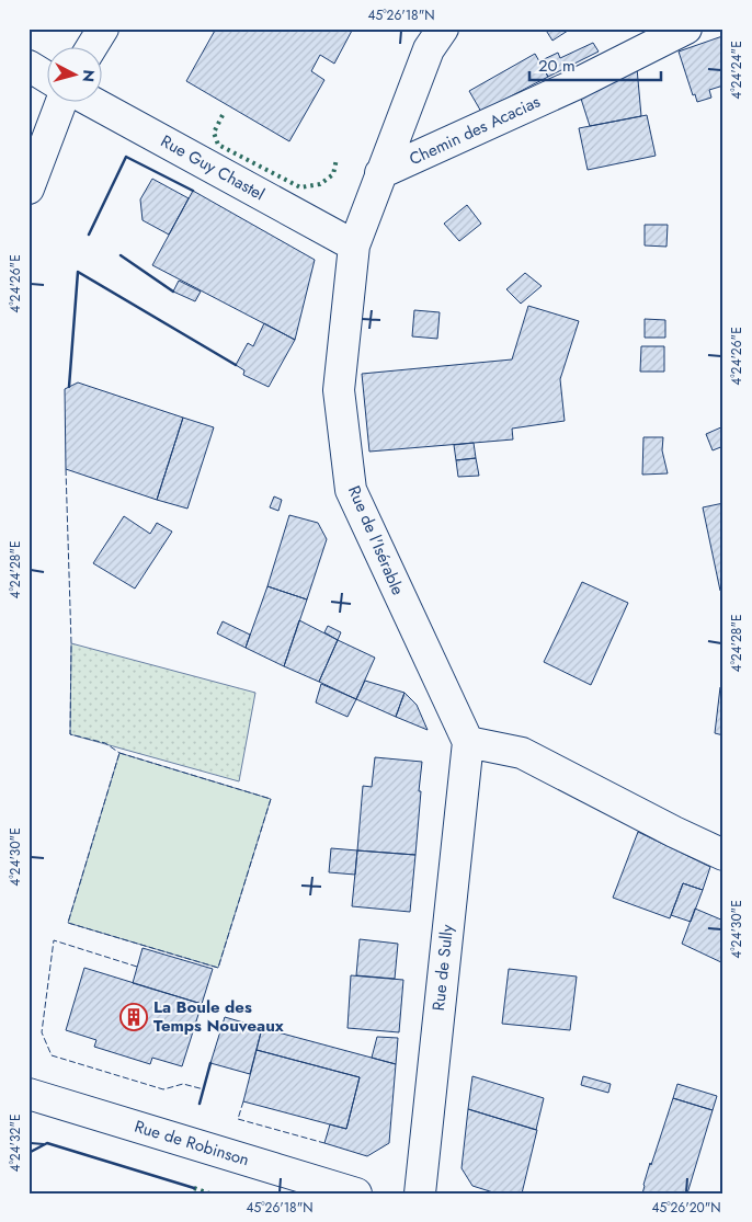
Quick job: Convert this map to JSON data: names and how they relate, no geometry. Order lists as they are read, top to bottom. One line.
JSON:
{"streets":{"street":["Chemin des Acacias","Rue Guy Chastel","Rue de l'Isérable","Rue de Sully","Rue de Robinson"]},"crossings":[["Chemin des Acacias","Rue de l'Isérable"],["Rue Guy Chastel","Rue de l'Isérable"],["Rue de l'Isérable","Rue de Sully"]],"places":{"building":["La Boule des Temps Nouveaux"]},"scale_bar":"20 m","north":"right","coordinates":["45°26'18\"N","4°24'24\"E","4°24'26\"E","4°24'28\"E","4°24'30\"E","4°24'32\"E","45°26'20\"N"]}
